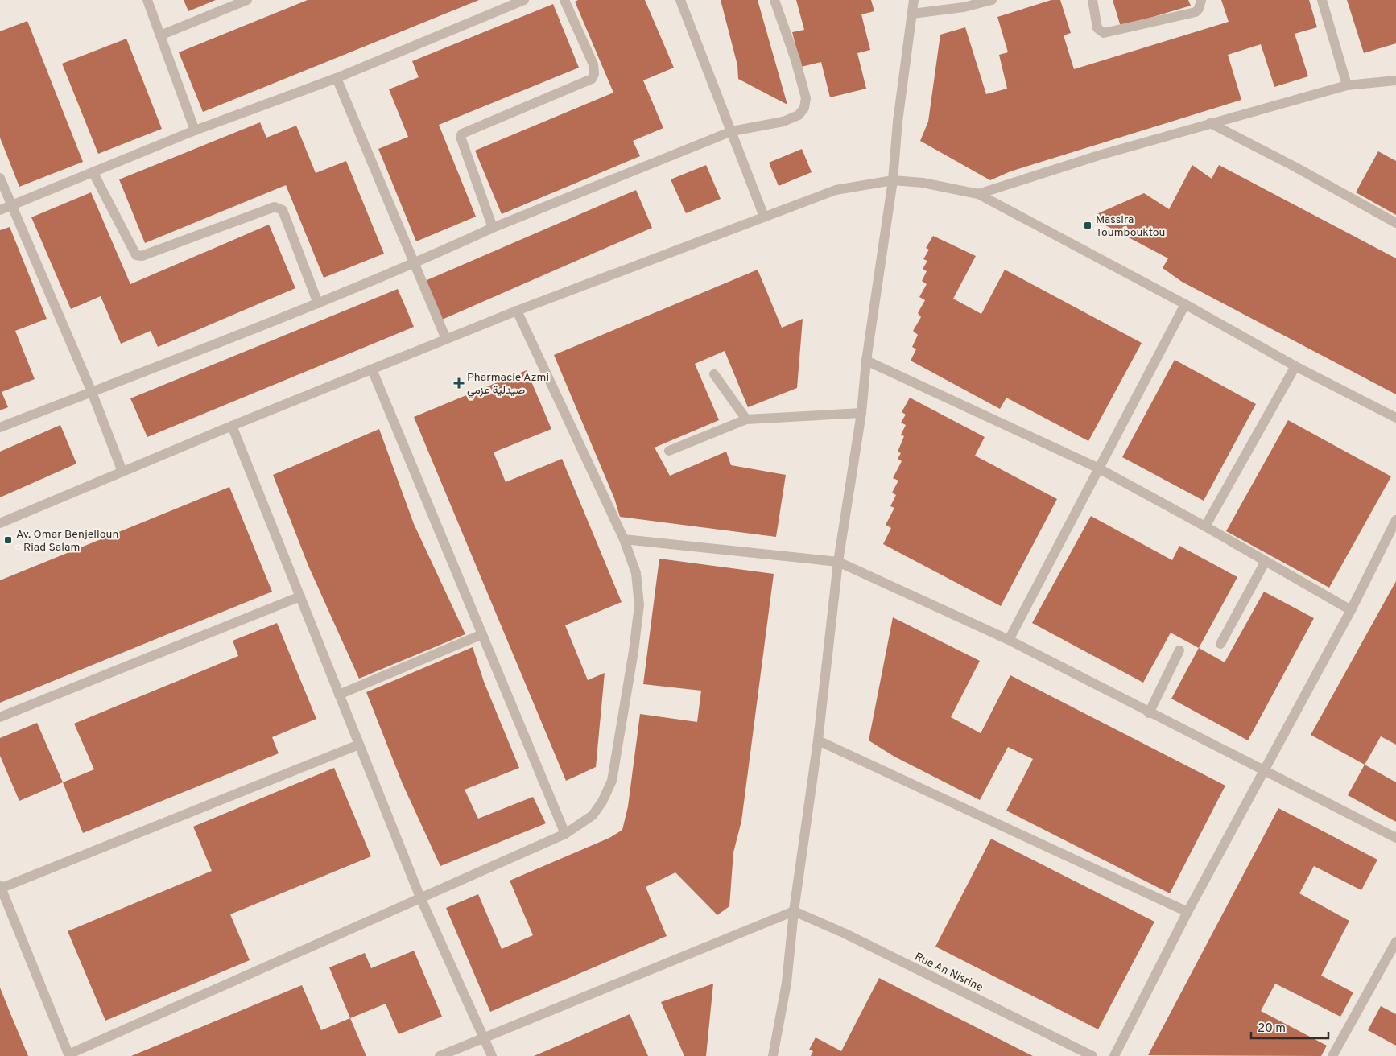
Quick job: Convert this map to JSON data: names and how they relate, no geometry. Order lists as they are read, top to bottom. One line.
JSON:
{"streets":{"street":["Rue An Nisrine"]},"places":{"transit":["Massira Toumbouktou","Av. Omar Benjelloun - Riad Salam"],"health":["Pharmacie Azmi صيدلية عزمي"]},"scale_bar":"20 m"}
